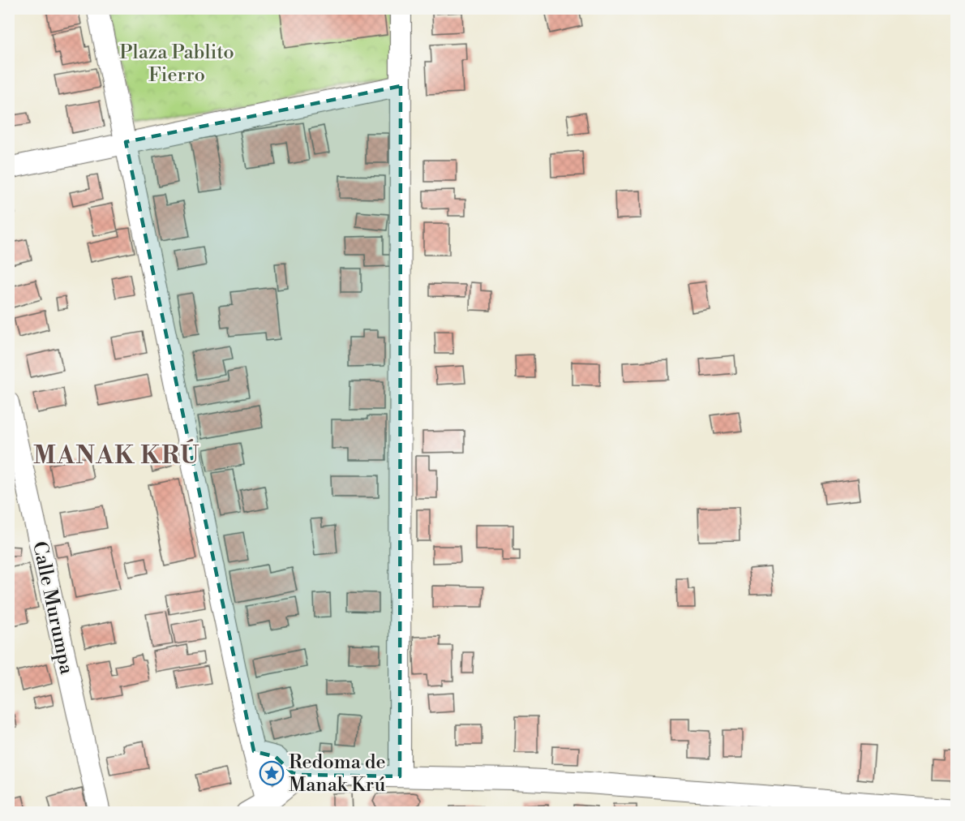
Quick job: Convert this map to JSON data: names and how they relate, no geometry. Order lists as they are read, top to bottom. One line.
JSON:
{"streets":{"street":["Calle Murumpa"]},"districts":["MANAK KRÚ"],"parks":["Plaza Pablito Fierro"],"places":{"place":["Redoma de Manak Krú"]}}
